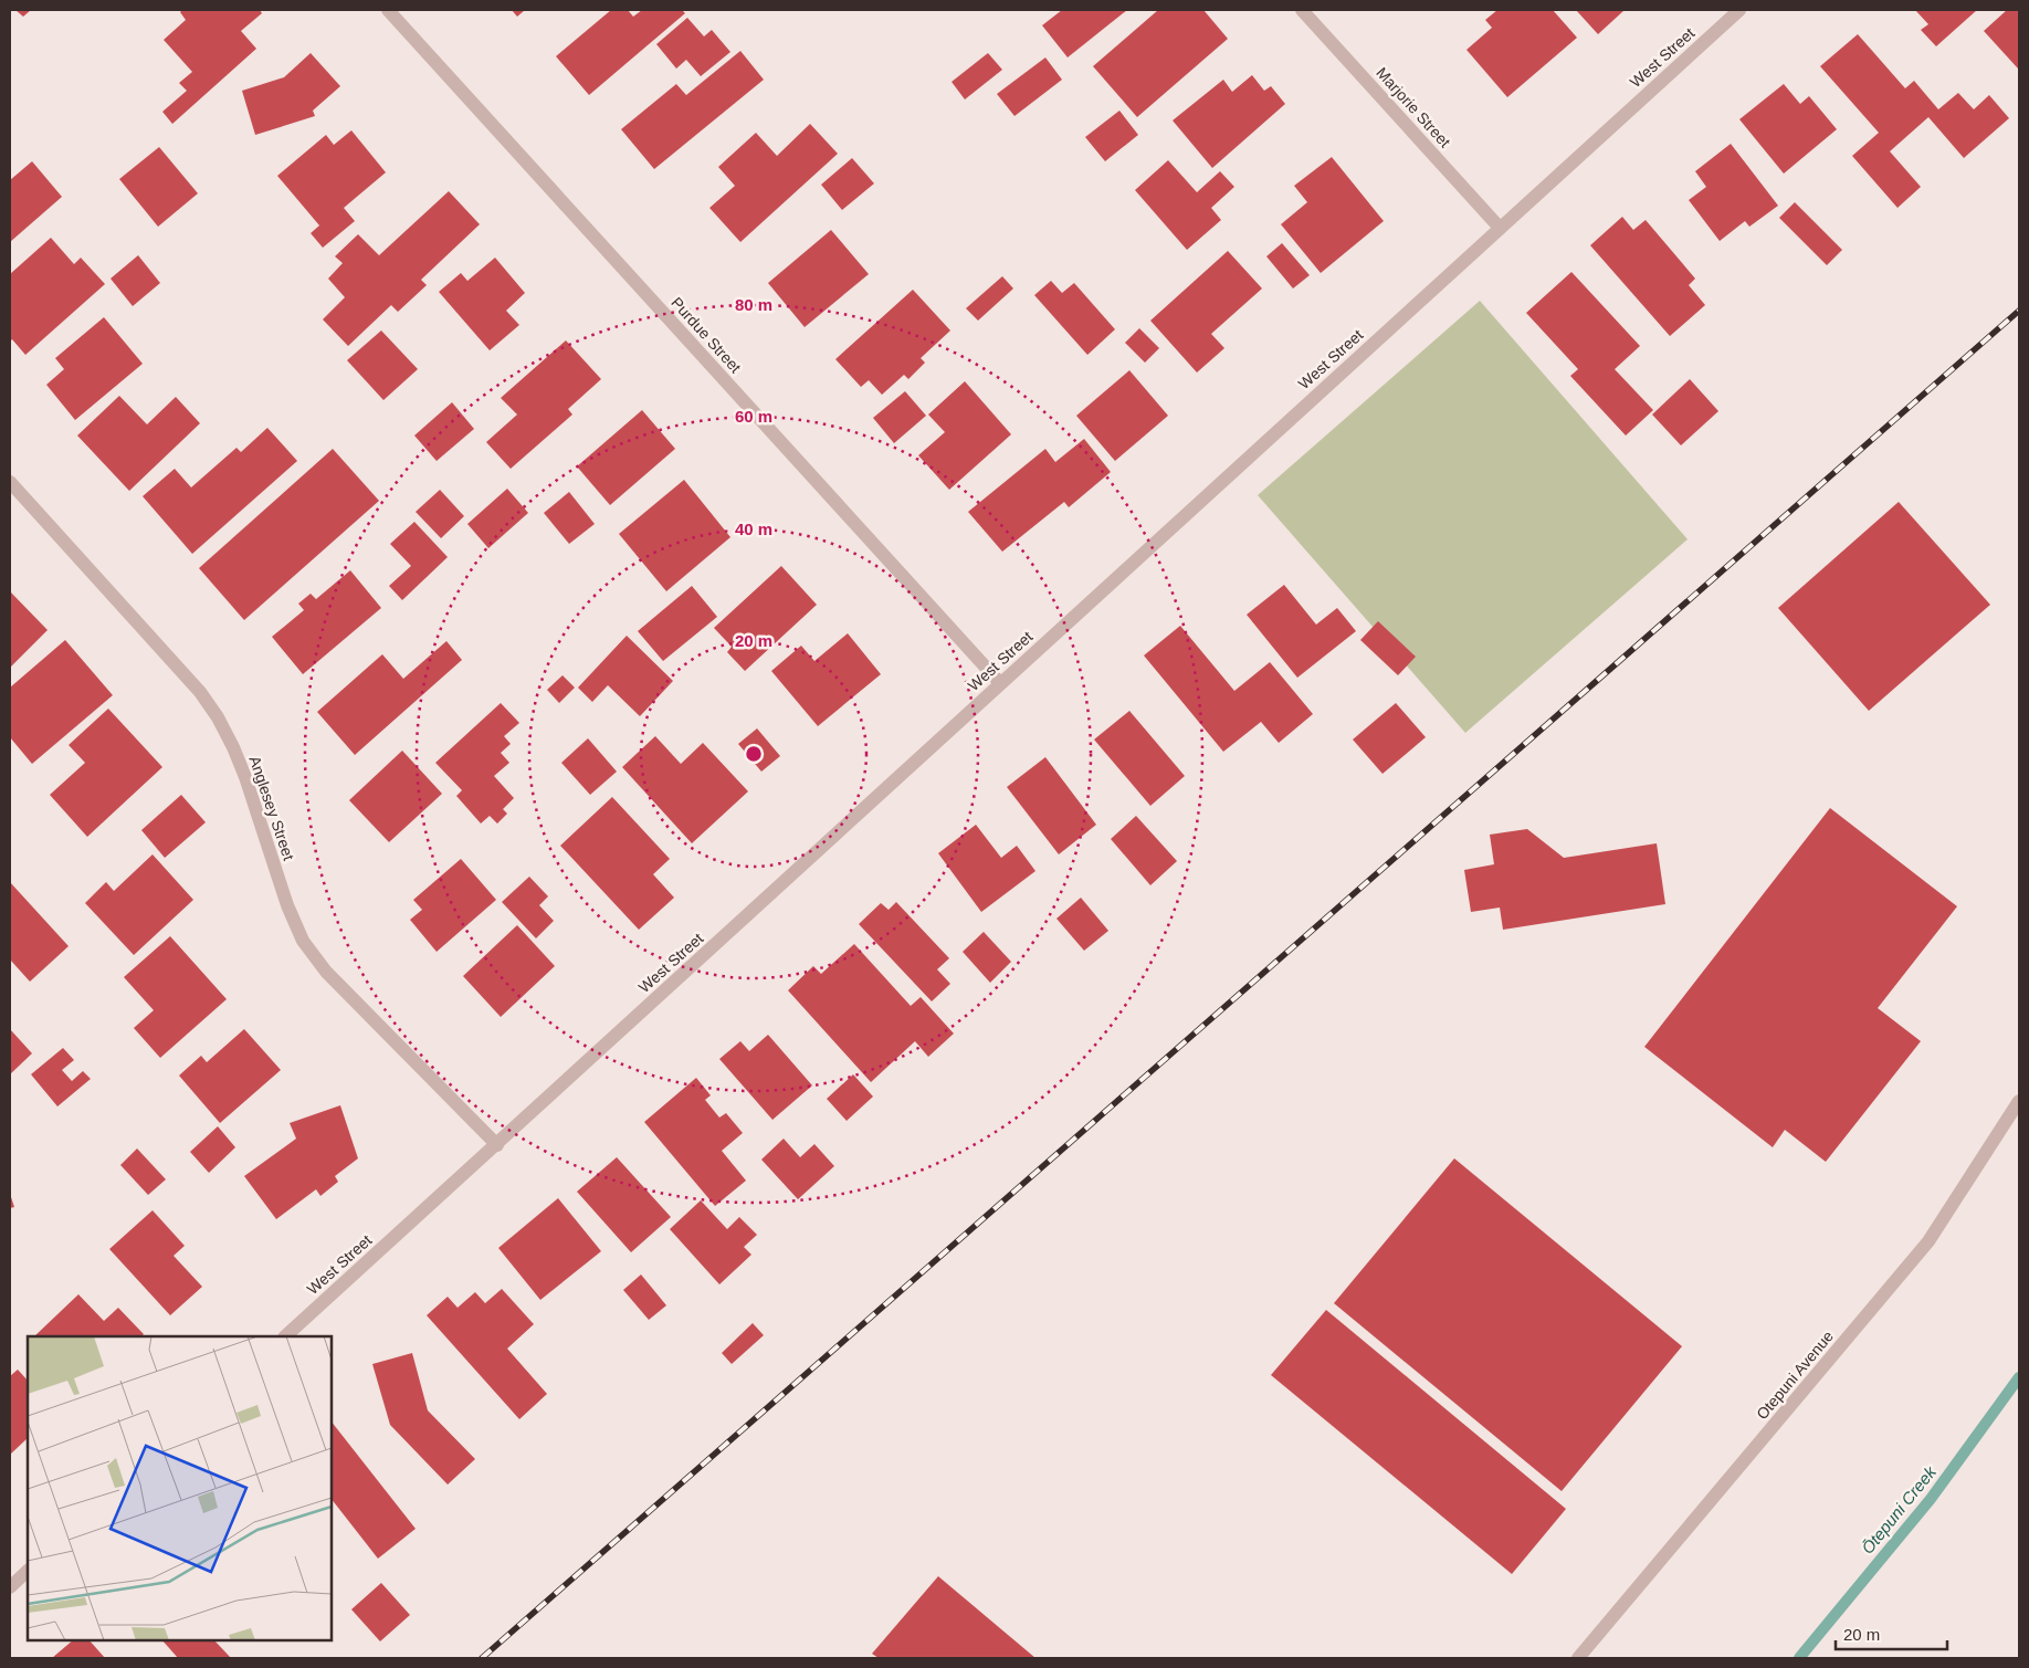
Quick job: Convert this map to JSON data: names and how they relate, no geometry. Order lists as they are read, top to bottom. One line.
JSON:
{"streets":{"street":["West Street","Marjorie Street","Purdue Street","Anglesey Street","Otepuni Avenue"]},"crossings":[["West Street","Marjorie Street"],["West Street","Purdue Street"],["West Street","Anglesey Street"]],"water":["Ōtepuni Creek"],"scale_bar":"20 m","rings":["80 m","60 m","40 m","20 m"]}
